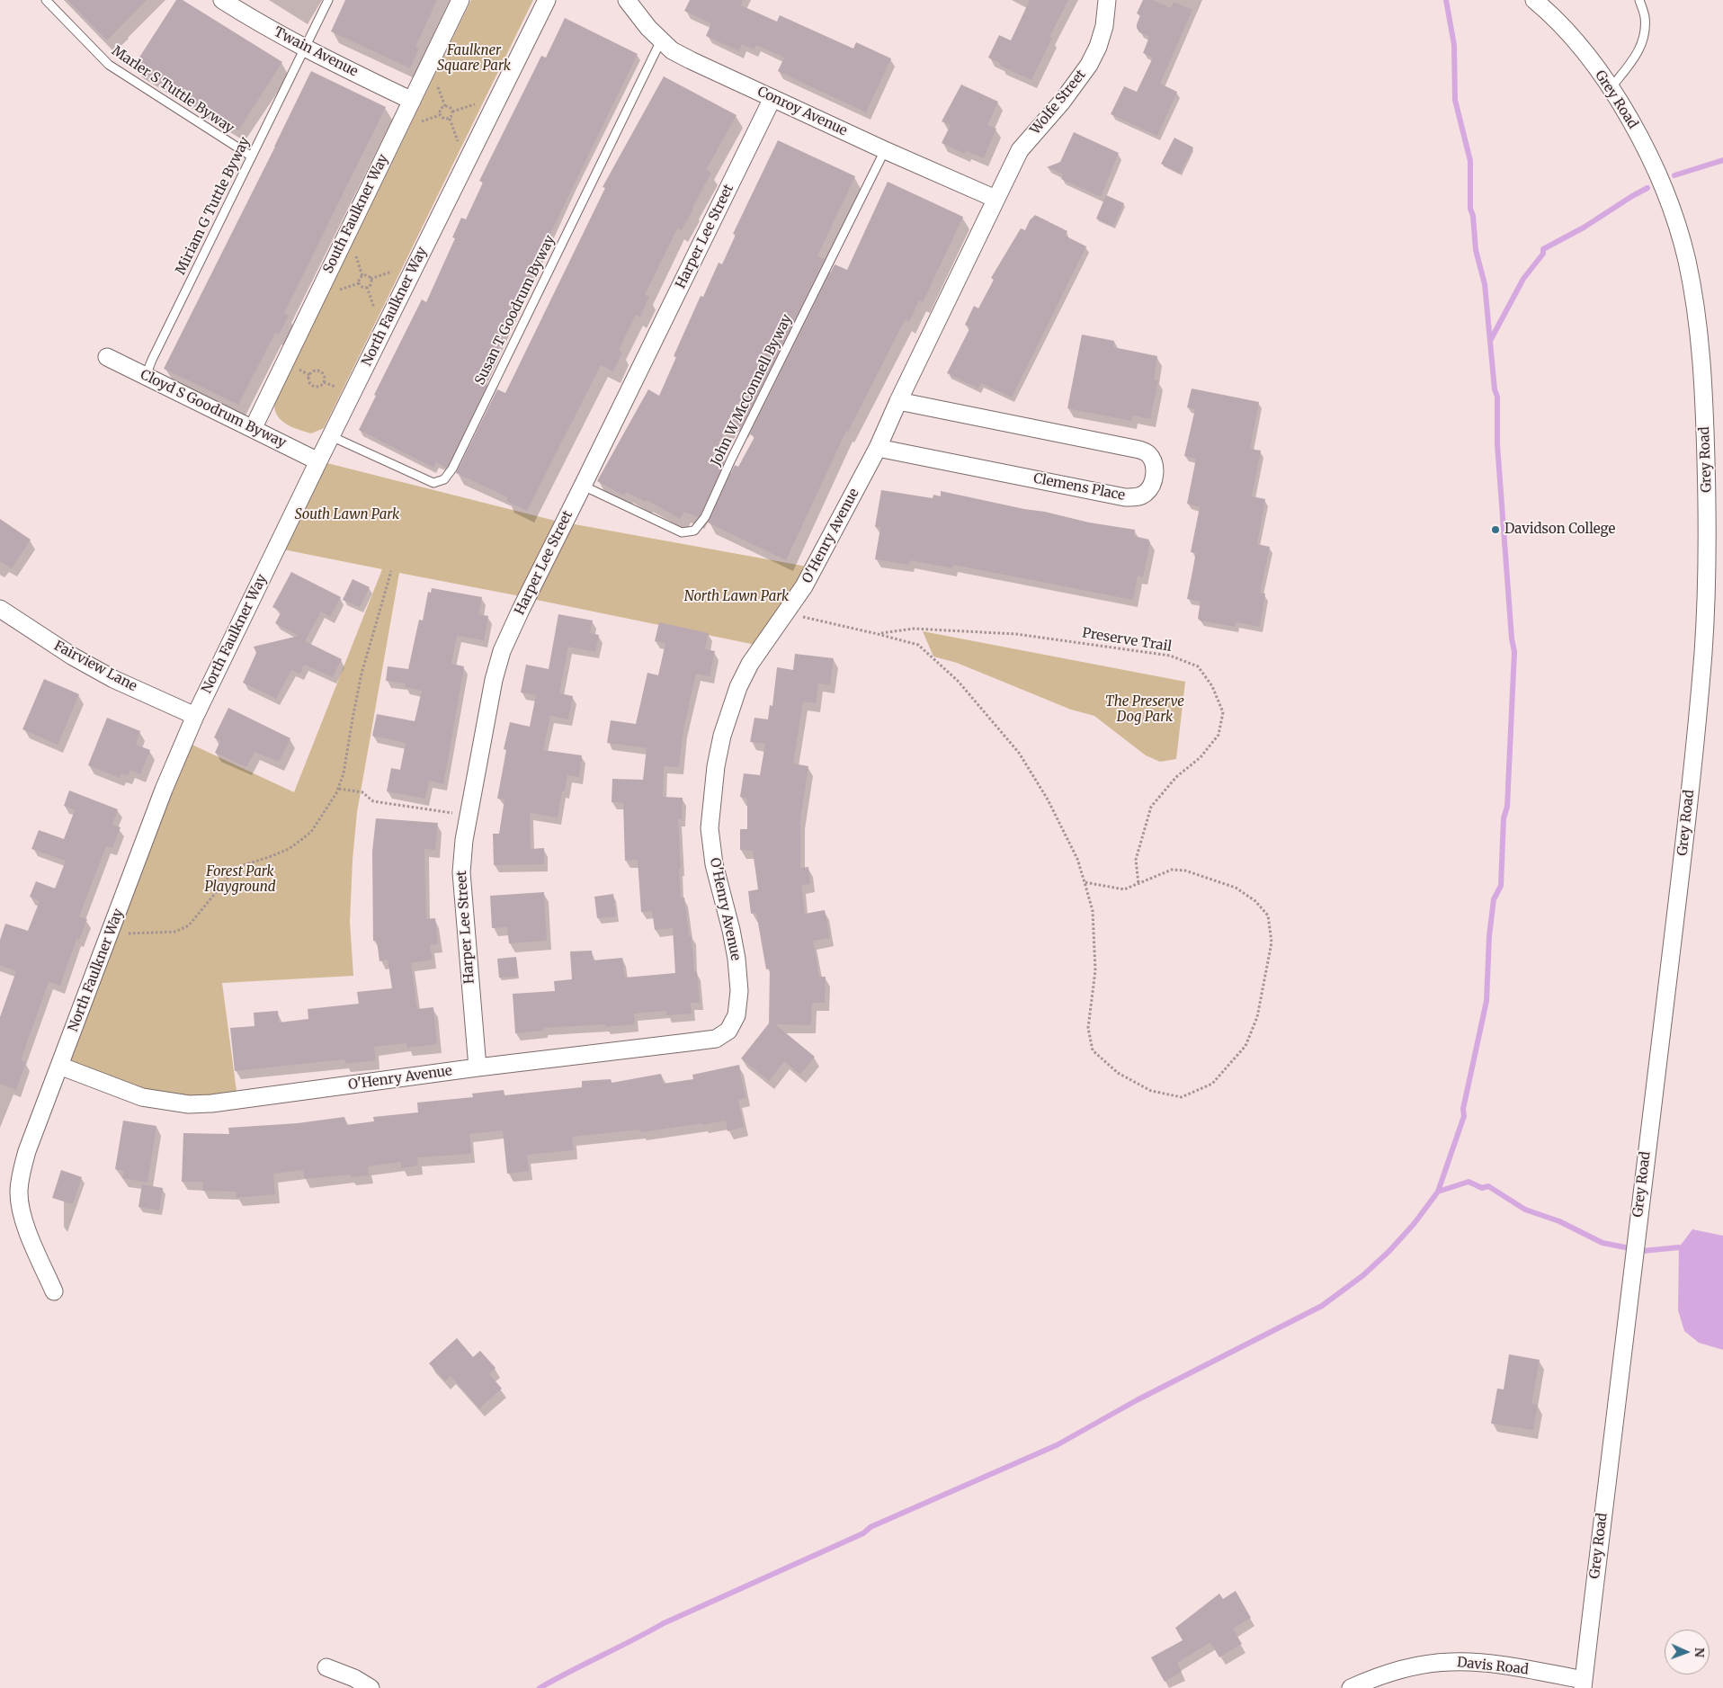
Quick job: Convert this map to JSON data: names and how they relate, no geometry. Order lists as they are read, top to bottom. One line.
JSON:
{"streets":{"street":["Twain Avenue","Grey Road","Wolfe Street","Conroy Avenue","South Faulkner Way","Harper Lee Street","North Faulkner Way","Cloyd S Goodrum Byway","Clemens Place","O'Henry Avenue","Fairview Lane","Davis Road"],"lane":["Marler S Tuttle Byway","Miriam G Tuttle Byway","Susan T Goodrum Byway","John W McConnell Byway"],"path":["Preserve Trail"]},"crossings":[["Twain Avenue","Miriam G Tuttle Byway"],["Twain Avenue","South Faulkner Way"],["Marler S Tuttle Byway","Miriam G Tuttle Byway"],["Grey Road","Davis Road"],["Wolfe Street","Conroy Avenue"],["Wolfe Street","O'Henry Avenue"],["Conroy Avenue","Harper Lee Street"],["Conroy Avenue","Susan T Goodrum Byway"],["Conroy Avenue","John W McConnell Byway"],["Conroy Avenue","O'Henry Avenue"],["Miriam G Tuttle Byway","Cloyd S Goodrum Byway"],["South Faulkner Way","Cloyd S Goodrum Byway"],["Harper Lee Street","John W McConnell Byway"],["Harper Lee Street","O'Henry Avenue"],["North Faulkner Way","Susan T Goodrum Byway"],["North Faulkner Way","Cloyd S Goodrum Byway"],["North Faulkner Way","O'Henry Avenue"],["North Faulkner Way","Fairview Lane"],["Clemens Place","O'Henry Avenue"],["O'Henry Avenue","Preserve Trail"]],"parks":["Faulkner Square Park","South Lawn Park","North Lawn Park","The Preserve Dog Park","Forest Park Playground"],"places":["Davidson College"],"north":"right"}
